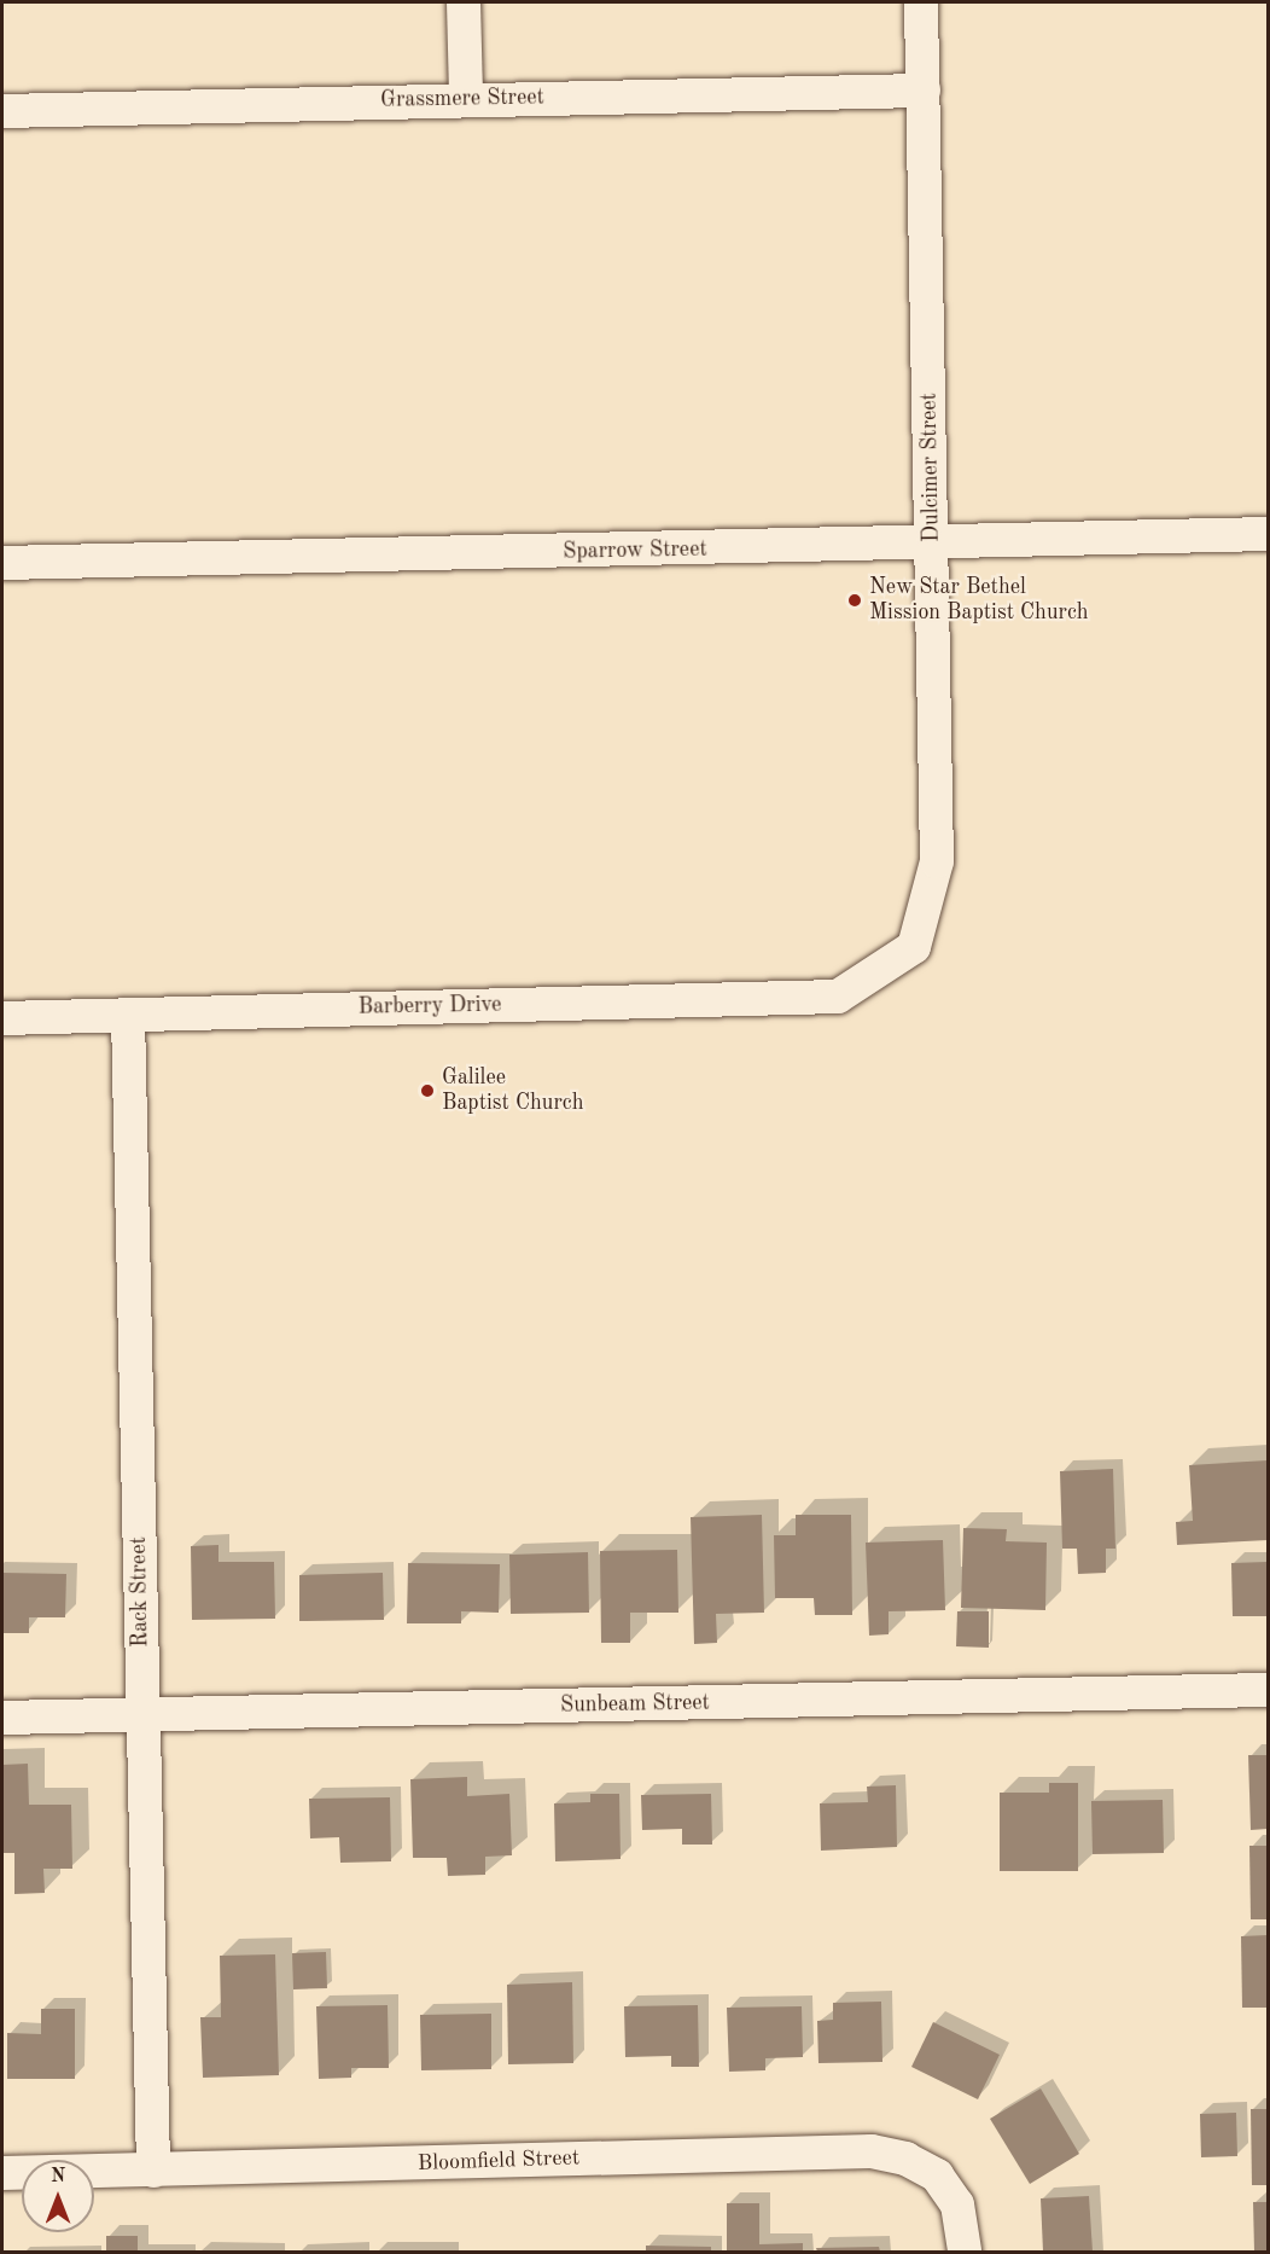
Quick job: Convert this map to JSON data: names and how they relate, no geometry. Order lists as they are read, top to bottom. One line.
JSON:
{"streets":{"street":["Grassmere Street","Dulcimer Street","Sparrow Street","Barberry Drive","Rack Street","Sunbeam Street","Bloomfield Street"]},"crossings":[["Grassmere Street","Dulcimer Street"],["Dulcimer Street","Sparrow Street"],["Dulcimer Street","Barberry Drive"],["Barberry Drive","Rack Street"],["Rack Street","Sunbeam Street"],["Rack Street","Bloomfield Street"]],"places":["New Star Bethel Mission Baptist Church","Galilee Baptist Church"],"north":"top"}
